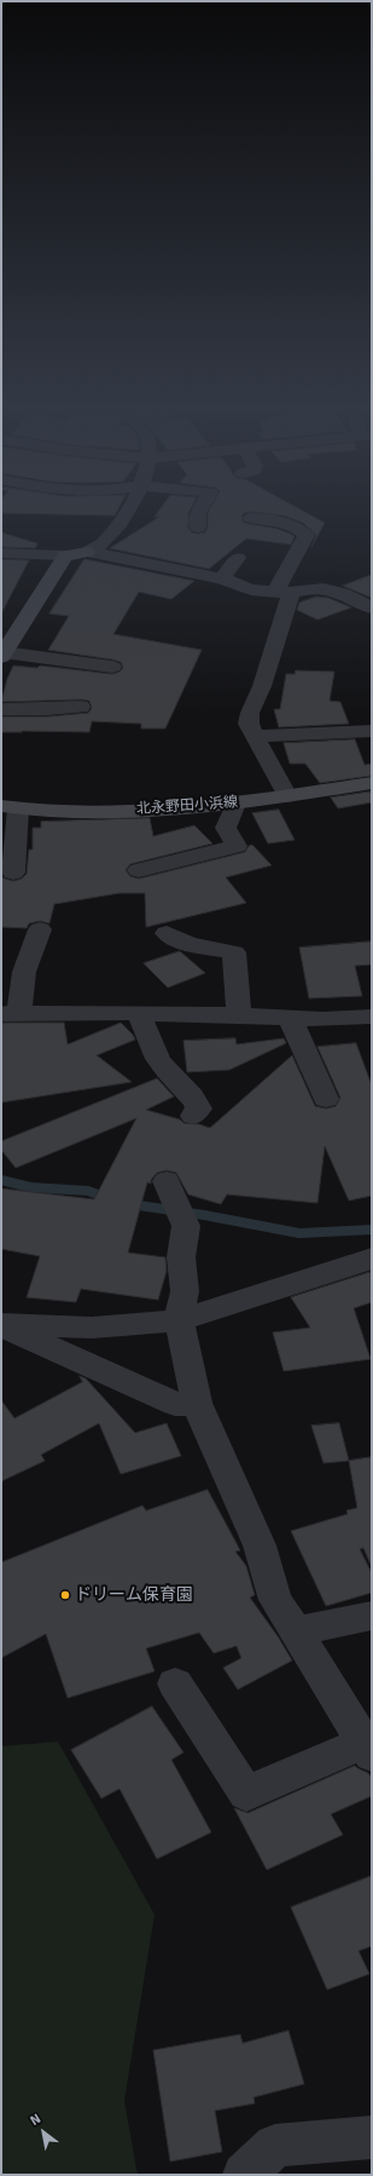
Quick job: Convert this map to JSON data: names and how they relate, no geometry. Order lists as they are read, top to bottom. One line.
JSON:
{"streets":{"main road":["北永野田小浜線"]},"places":["ドリーム保育園"],"north":"top left"}
